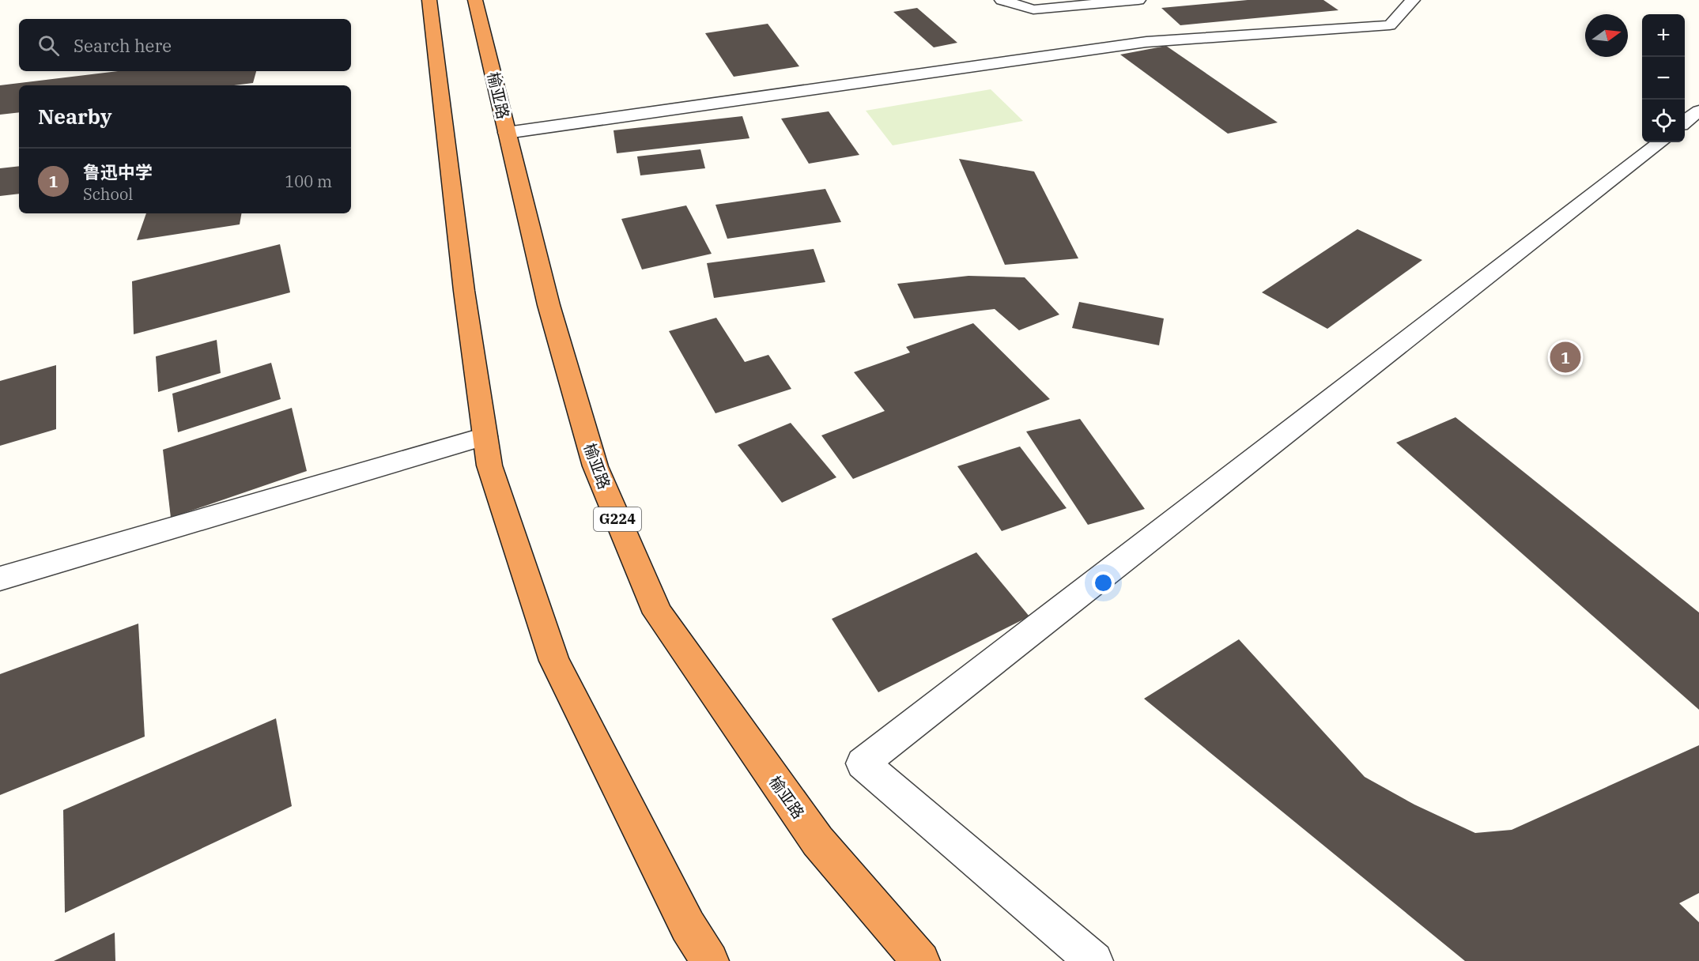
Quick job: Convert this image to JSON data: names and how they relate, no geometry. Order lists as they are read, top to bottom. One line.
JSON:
{"streets":{"highway":["榆亚路","G224"]},"north":"right","page":{"map_buttons":["+","−"],"search":"Search here","heading":"Nearby","list":[{"mark":"1","name":"鲁迅中学","note":"School","value":"100 m"}],"pins":"1"}}
